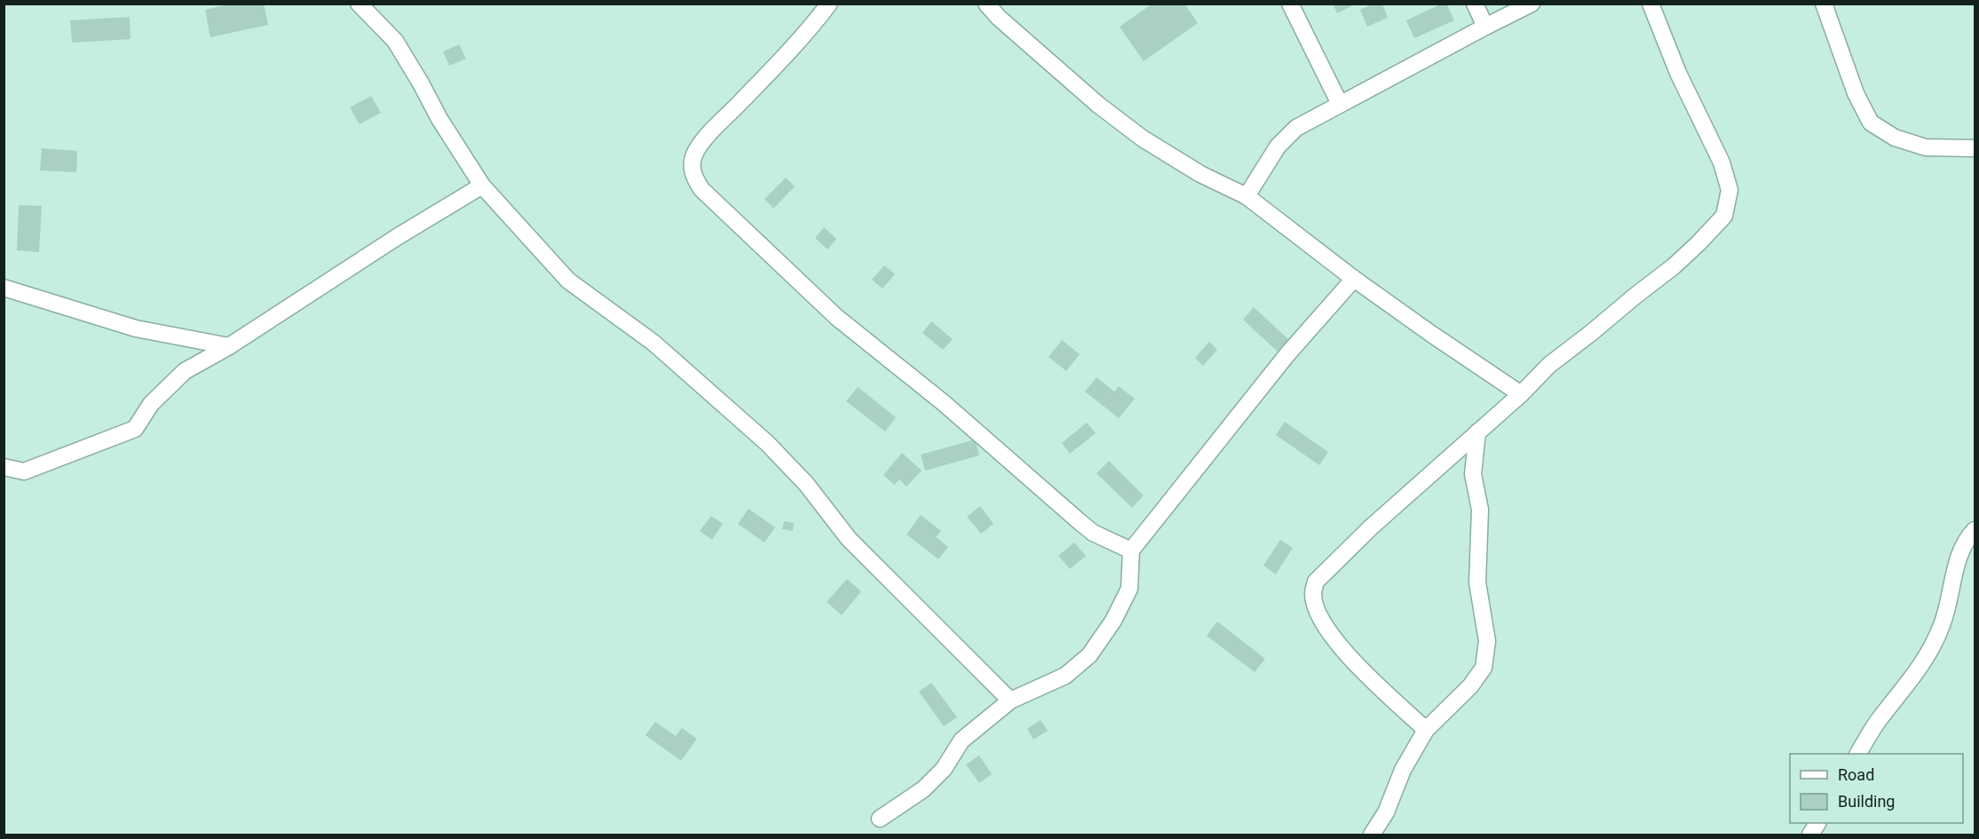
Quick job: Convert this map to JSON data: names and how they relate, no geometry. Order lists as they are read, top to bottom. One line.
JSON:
{"legend":["Road","Building"]}
